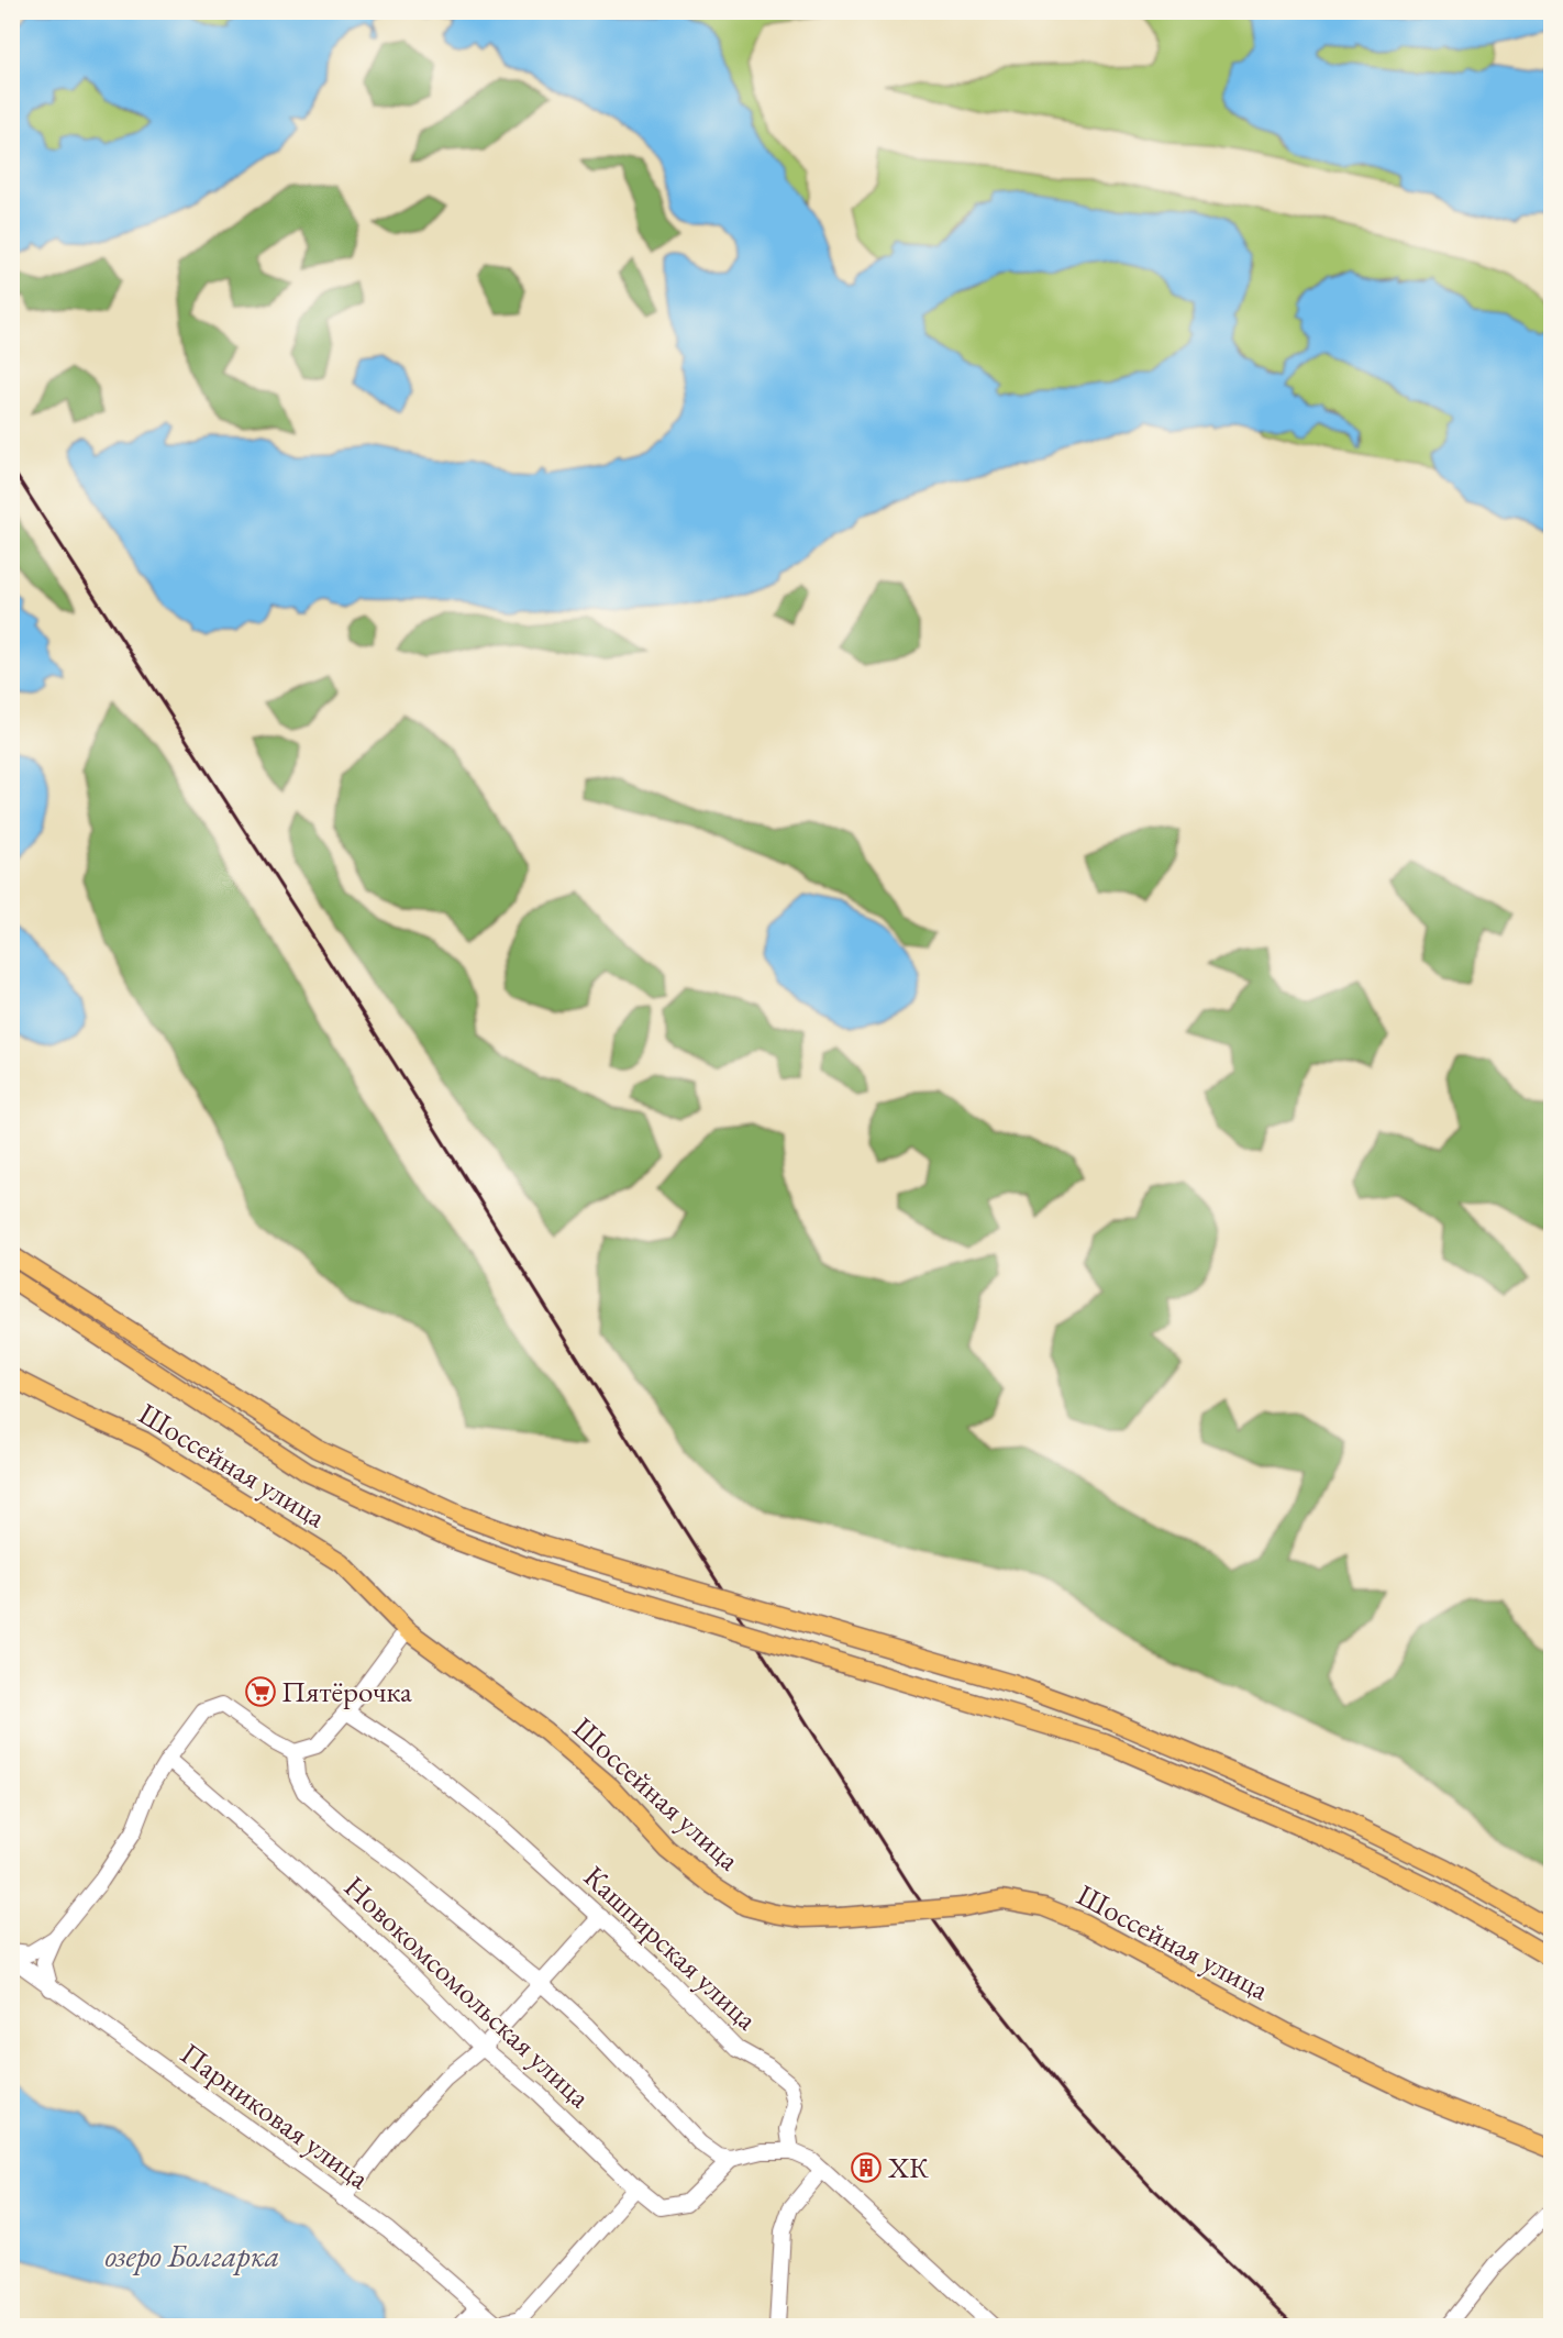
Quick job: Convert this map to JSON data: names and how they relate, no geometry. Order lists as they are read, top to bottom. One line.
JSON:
{"streets":{"main road":["Шоссейная улица"],"street":["Кашпирская улица","Новокомсомольская улица","Парниковая улица"]},"water":["озеро Болгарка"],"places":{"supermarket":["Пятёрочка"],"building":["ХК"]}}
